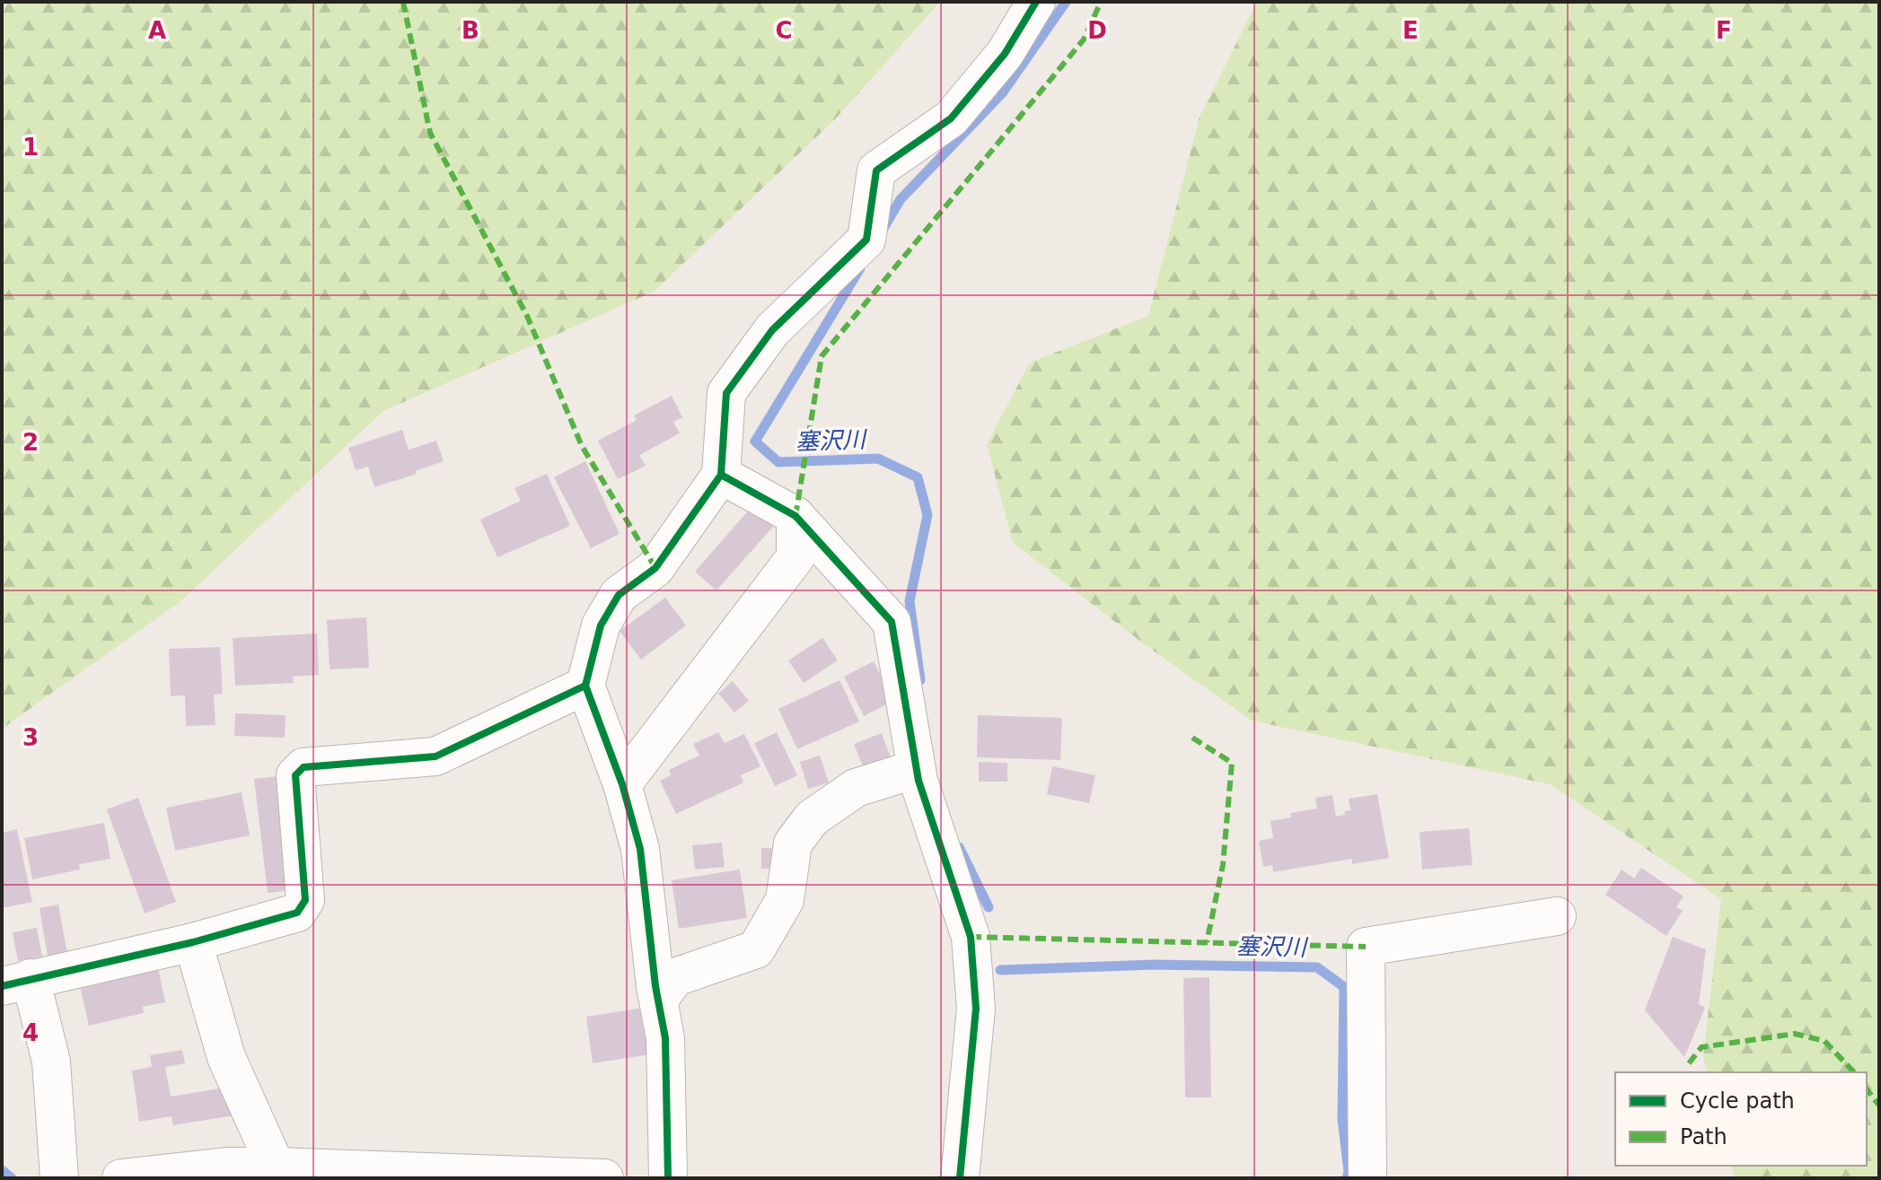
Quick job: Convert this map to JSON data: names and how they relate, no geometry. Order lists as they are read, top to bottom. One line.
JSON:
{"water":["塞沢川"],"legend":["Cycle path","Path"],"grid":{"columns":["A","B","C","D","E","F"],"rows":["1","2","3","4"]}}
